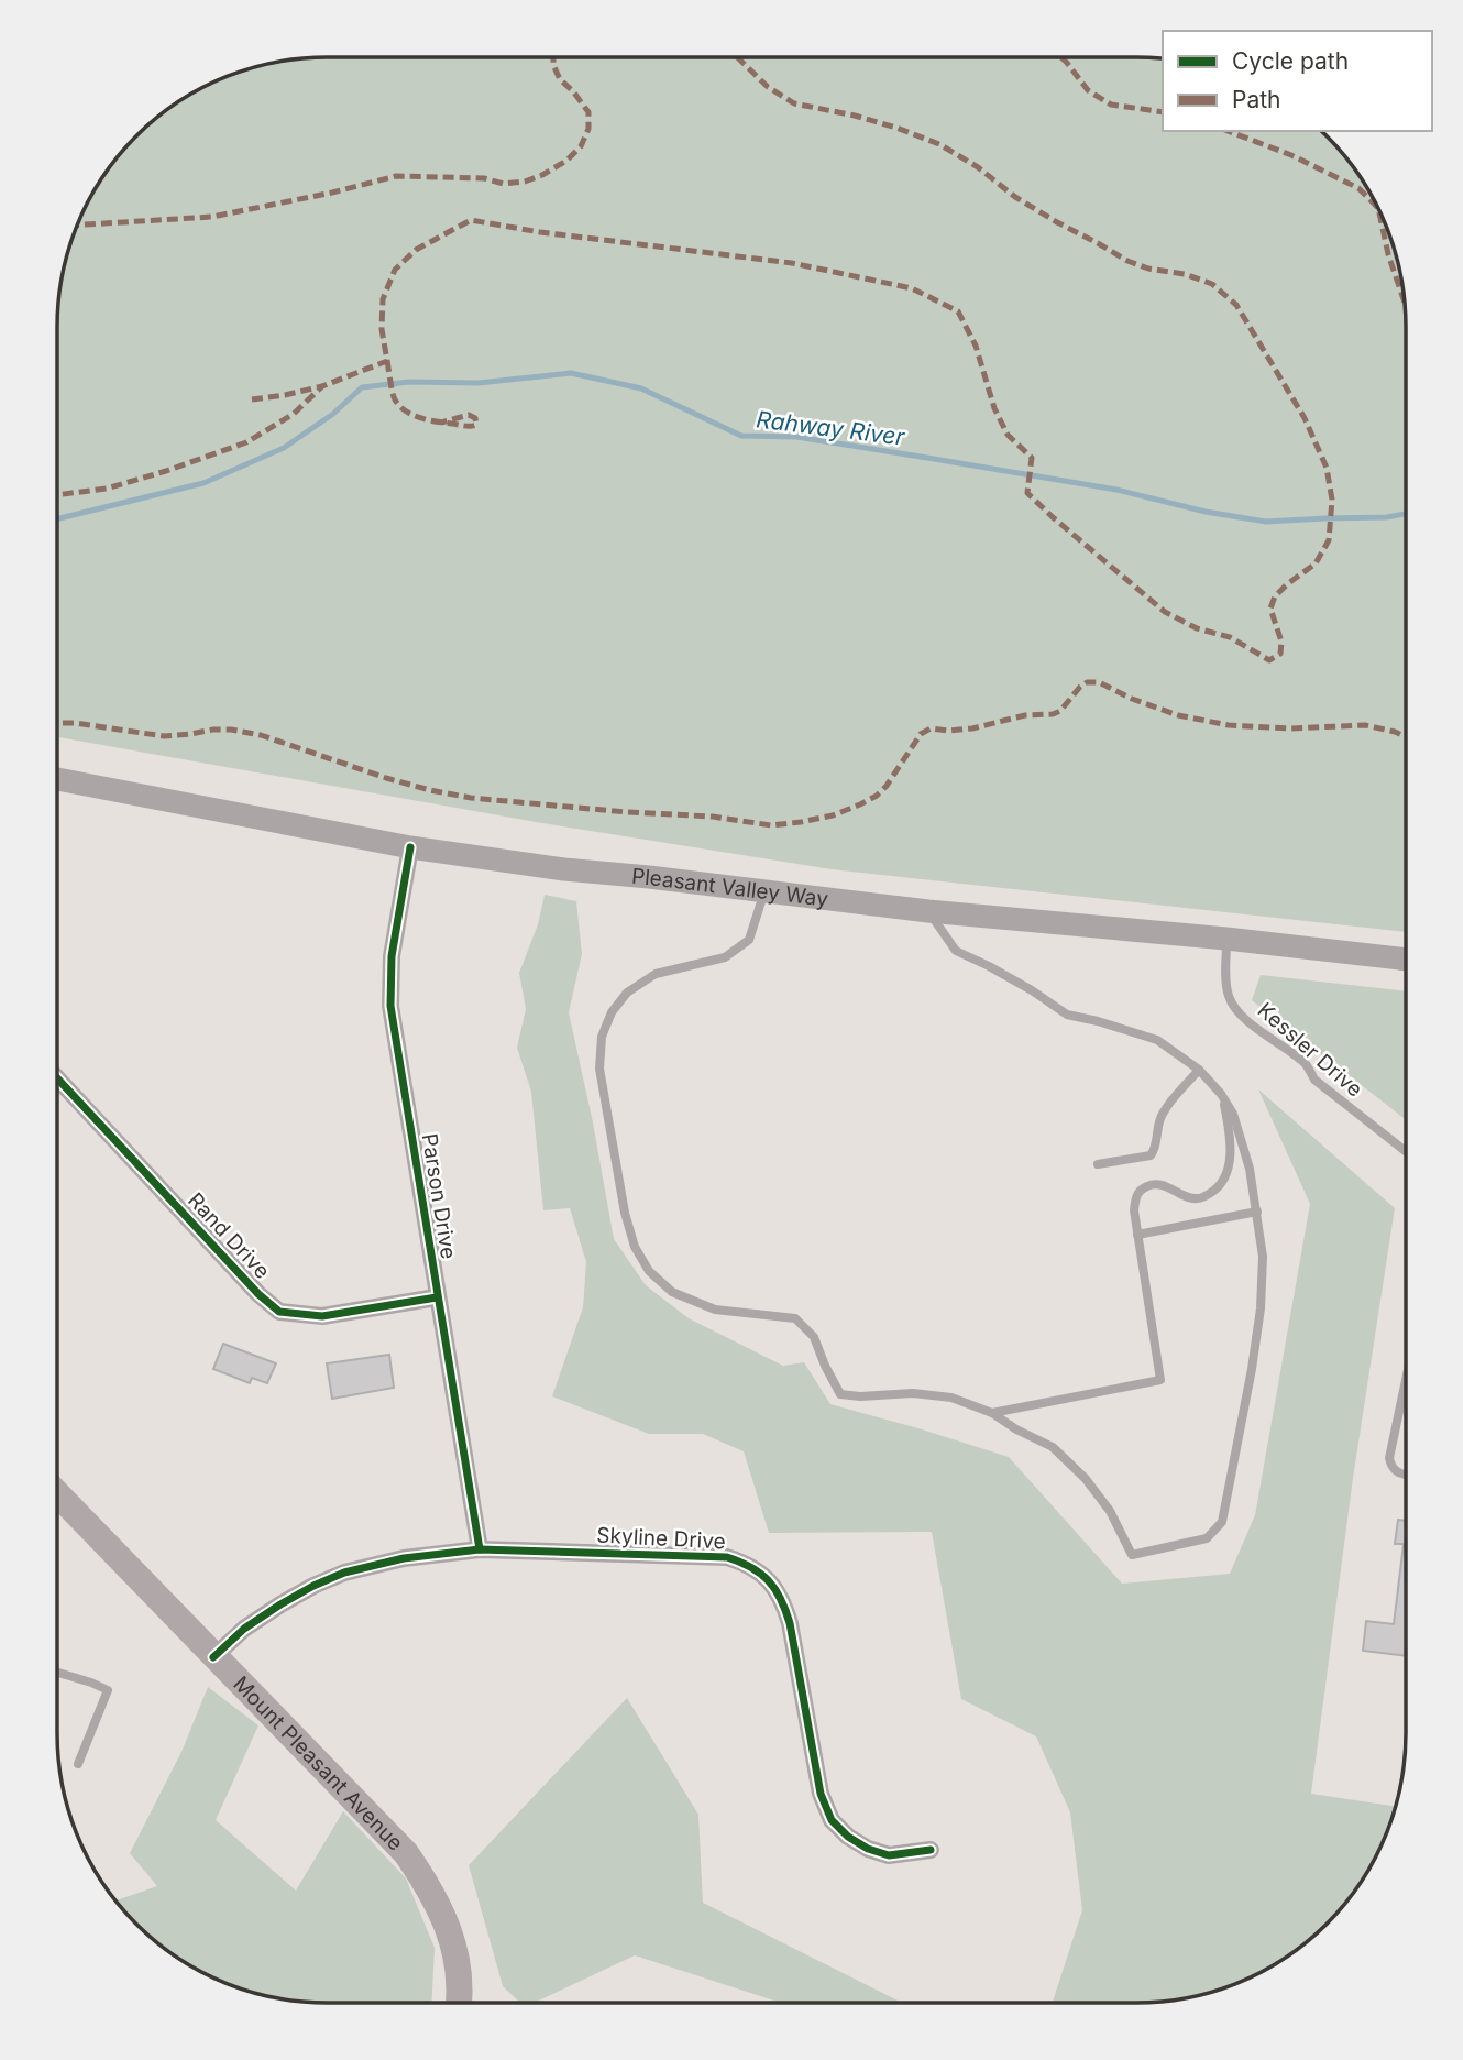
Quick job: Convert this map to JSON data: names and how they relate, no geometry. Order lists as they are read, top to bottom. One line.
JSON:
{"streets":{"main road":["Pleasant Valley Way","Mount Pleasant Avenue"],"street":["Parson Drive","Rand Drive","Skyline Drive"],"lane":["Kessler Drive"]},"crossings":[["Pleasant Valley Way","Kessler Drive"],["Pleasant Valley Way","Parson Drive"],["Parson Drive","Rand Drive"],["Parson Drive","Skyline Drive"],["Skyline Drive","Mount Pleasant Avenue"]],"water":["Rahway River"],"legend":["Cycle path","Path"]}
